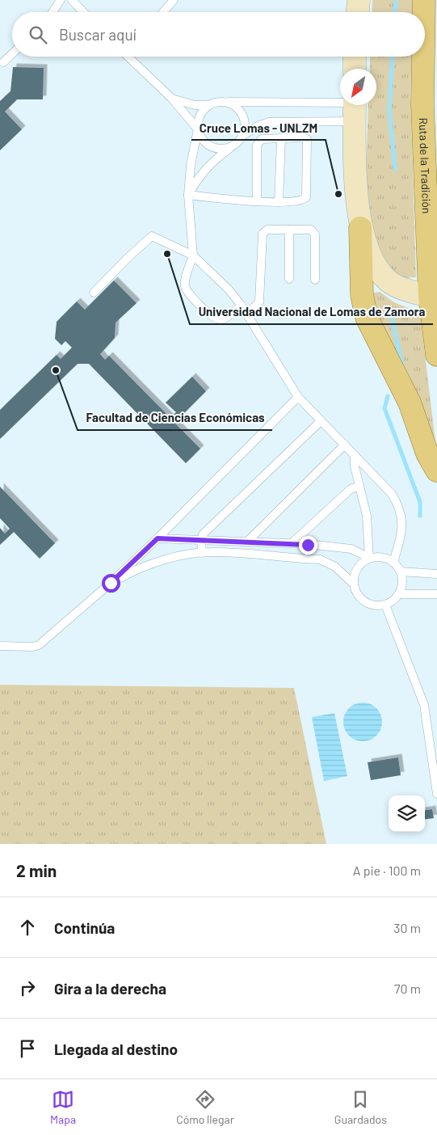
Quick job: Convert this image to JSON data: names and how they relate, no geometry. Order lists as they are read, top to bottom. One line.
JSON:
{"streets":{"main road":["Ruta de la Tradición"]},"places":["Cruce Lomas - UNLZM","Universidad Nacional de Lomas de Zamora","Facultad de Ciencias Económicas"],"north":"bottom left","page":{"search":"Buscar aquí","heading":["2 min","A pie · 100 m"],"list":[["Continúa","30 m"],["Gira a la derecha","70 m"],"Llegada al destino"],"nav":["Mapa","Cómo llegar","Guardados"]}}
